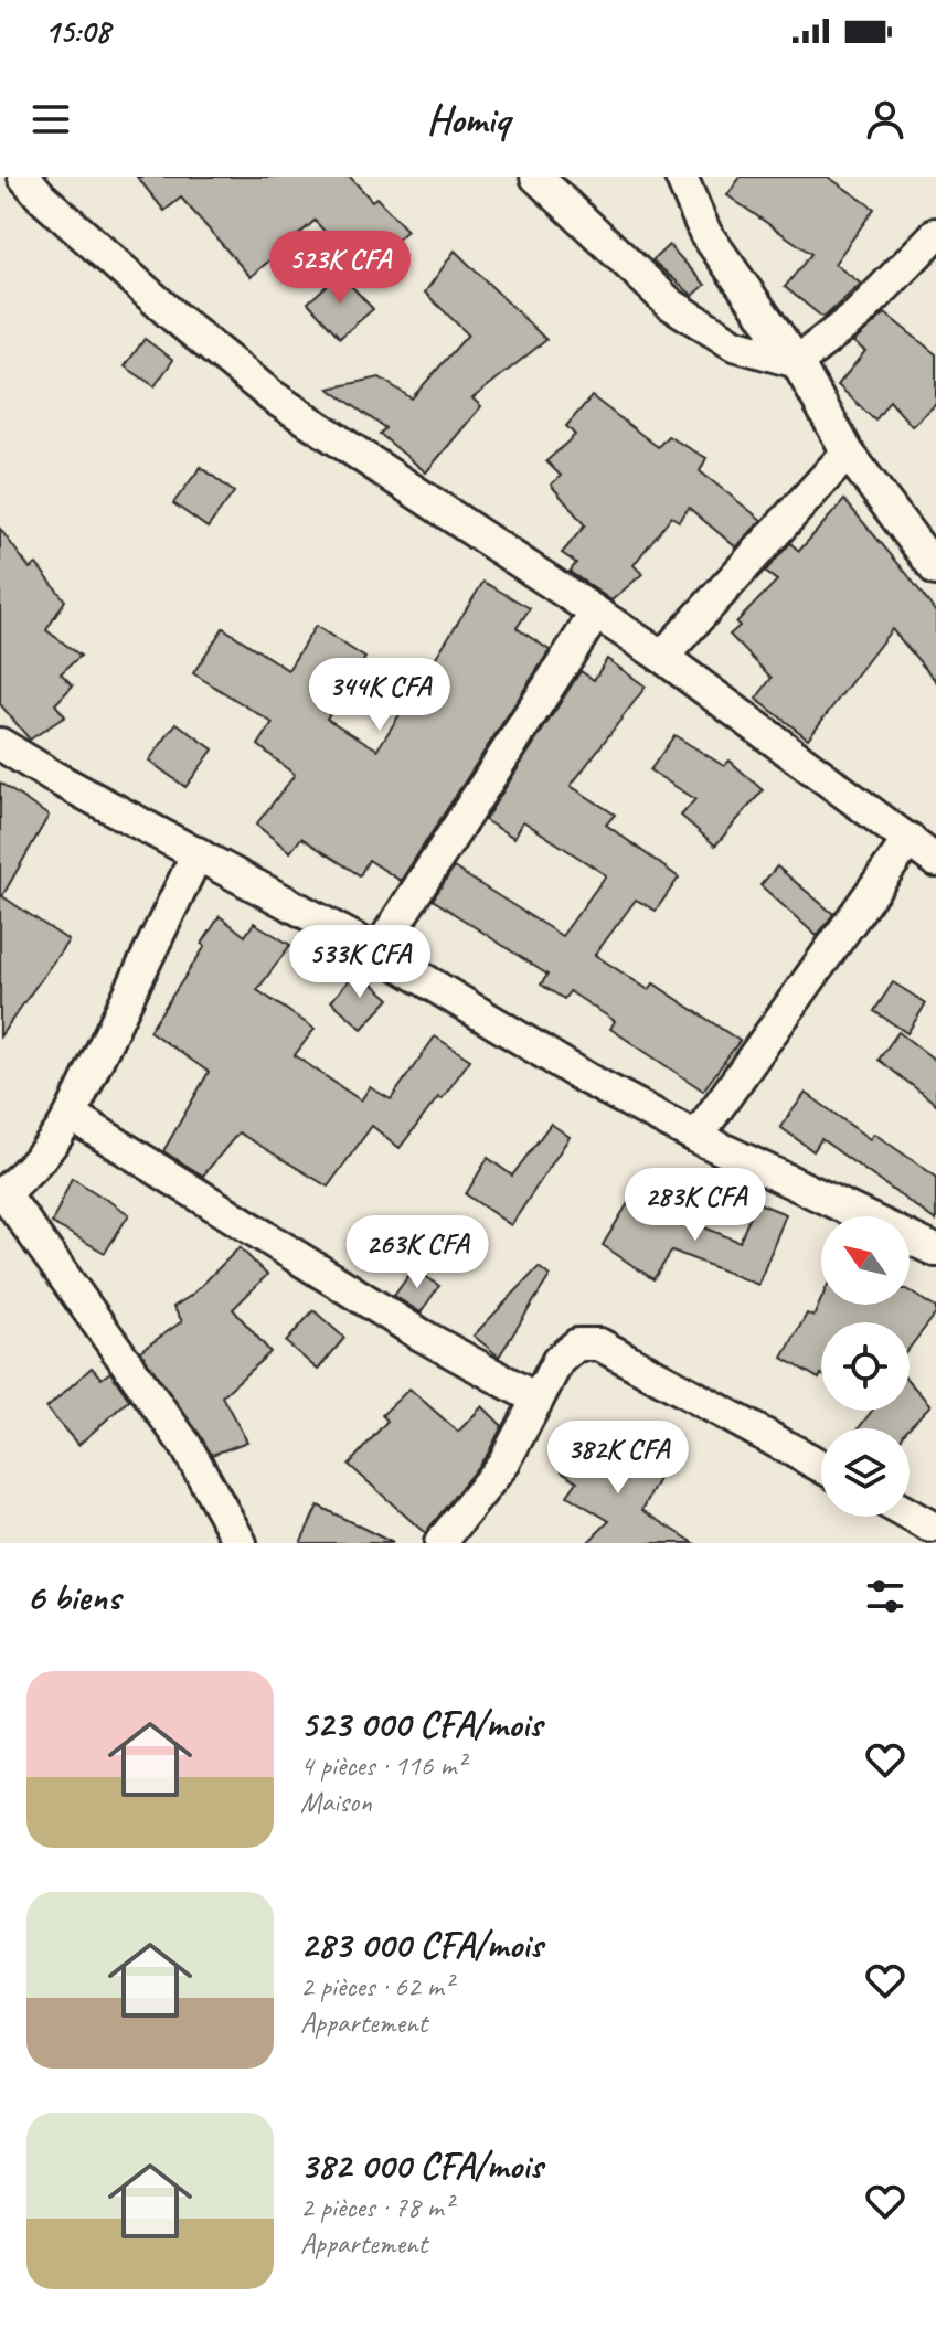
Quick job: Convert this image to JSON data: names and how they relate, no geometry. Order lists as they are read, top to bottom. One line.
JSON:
{"north":"top left","page":{"status":"15:08","header":"Homiq","price":["523K CFA","344K CFA","533K CFA","283K CFA","263K CFA","382K CFA"],"heading":"6 biens","list":[{"name":"523 000 CFA/mois","note":"4 pièces · 116 m² · Maison"},{"name":"283 000 CFA/mois","note":"2 pièces · 62 m² · Appartement"},{"name":"382 000 CFA/mois","note":"2 pièces · 78 m² · Appartement"}]}}
